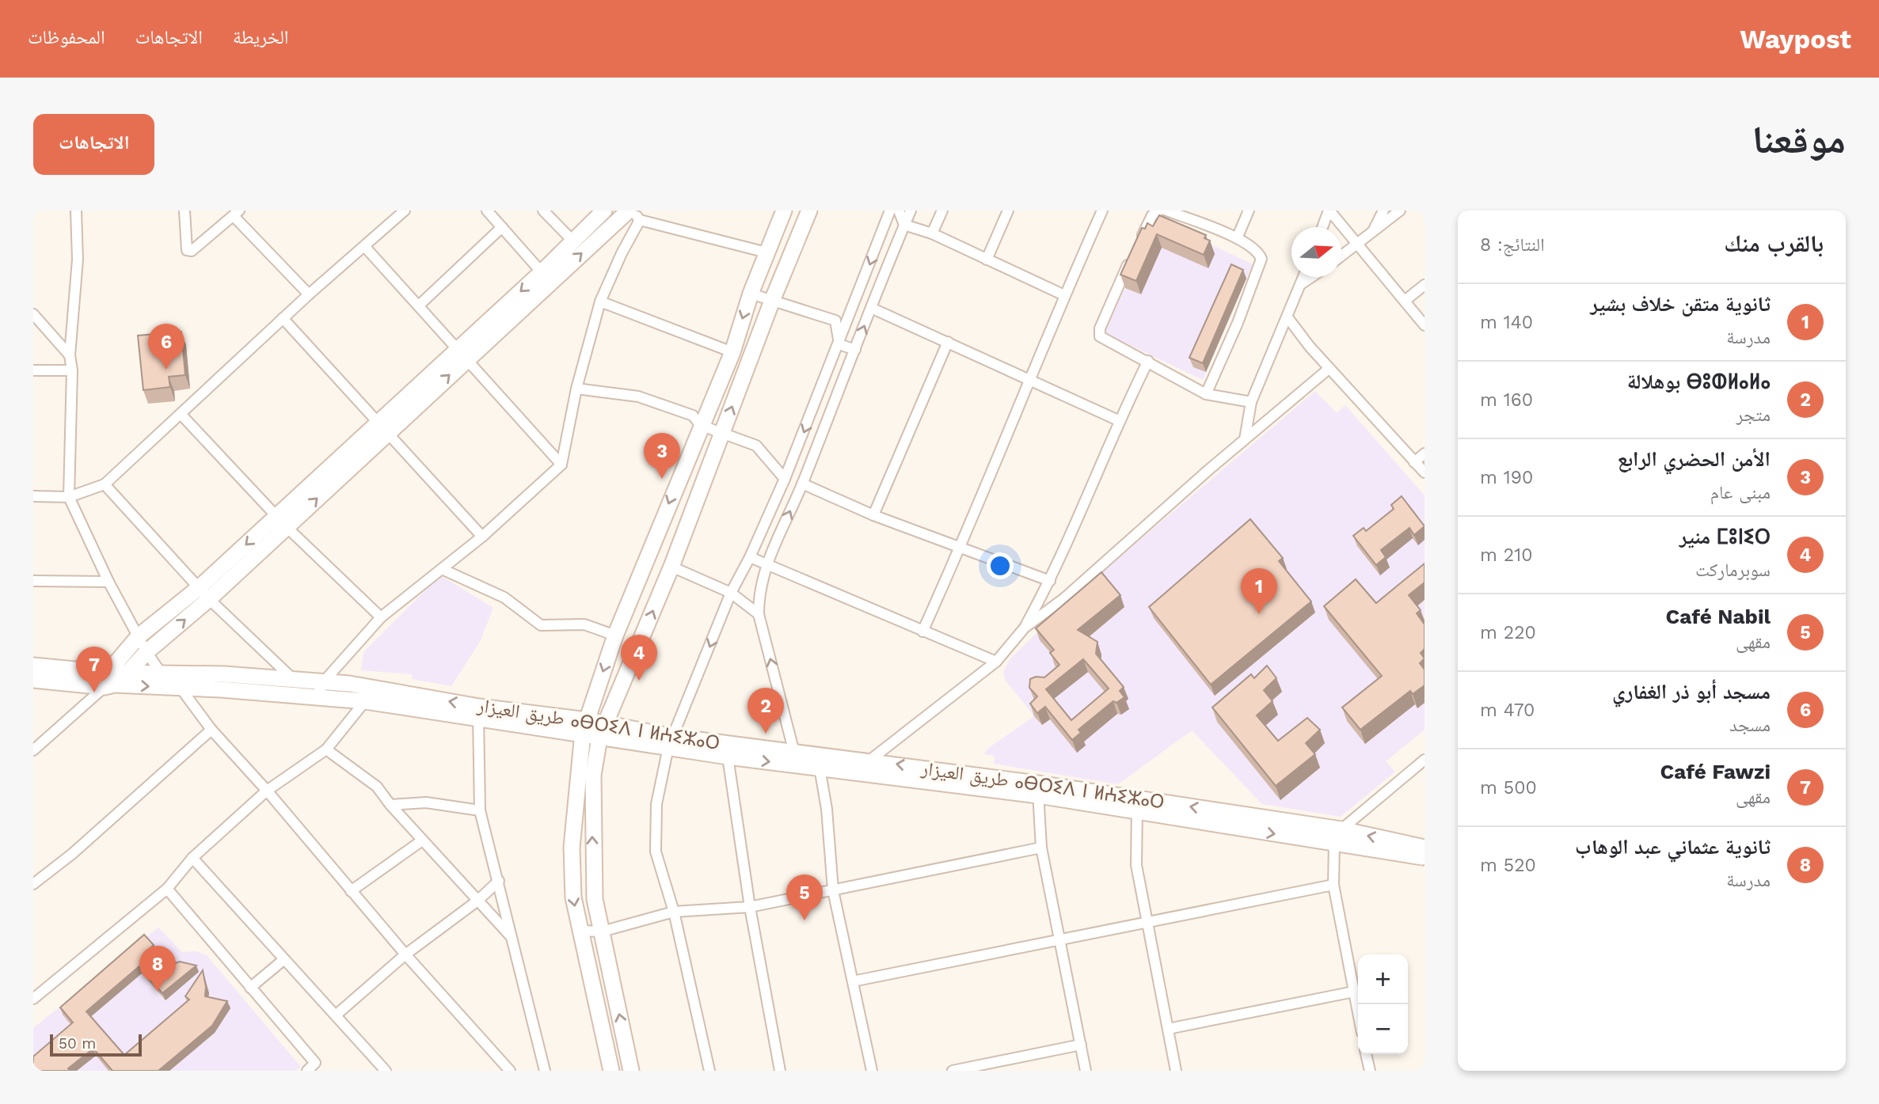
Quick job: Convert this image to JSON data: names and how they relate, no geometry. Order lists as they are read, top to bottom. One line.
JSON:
{"streets":{"main road":["طريق العيزار ⴰⴱⵔⵉⴷ ⵏ ⵍⵄⵉⵣⴰⵔ"]},"scale_bar":"50 m","north":"right","page":{"header":"Waypost","nav":["الخريطة","الاتجاهات","المحفوظات"],"title":"موقعنا","buttons":"الاتجاهات","heading":["بالقرب منك","النتائج: 8"],"list":[{"mark":"1","name":"ثانوية متقن خلاف بشير","note":"مدرسة","value":"140 m"},{"mark":"2","name":"ⴱⵓⵀⵍⴰⵍⴰ بوهلالة","note":"متجر","value":"160 m"},{"mark":"3","name":"الأمن الحضري الرابع","note":"مبنى عام","value":"190 m"},{"mark":"4","name":"ⵎⵓⵏⵉⵔ منير","note":"سوبرماركت","value":"210 m"},{"mark":"5","name":"Café Nabil","note":"مقهى","value":"220 m"},{"mark":"6","name":"مسجد أبو ذر الغفاري","note":"مسجد","value":"470 m"},{"mark":"7","name":"Café Fawzi","note":"مقهى","value":"500 m"},{"mark":"8","name":"ثانوية عثماني عبد الوهاب","note":"مدرسة","value":"520 m"}],"pins":["6","3","1","4","7","2","5","8"],"map_buttons":["+","−"],"scale":"50 m"}}
